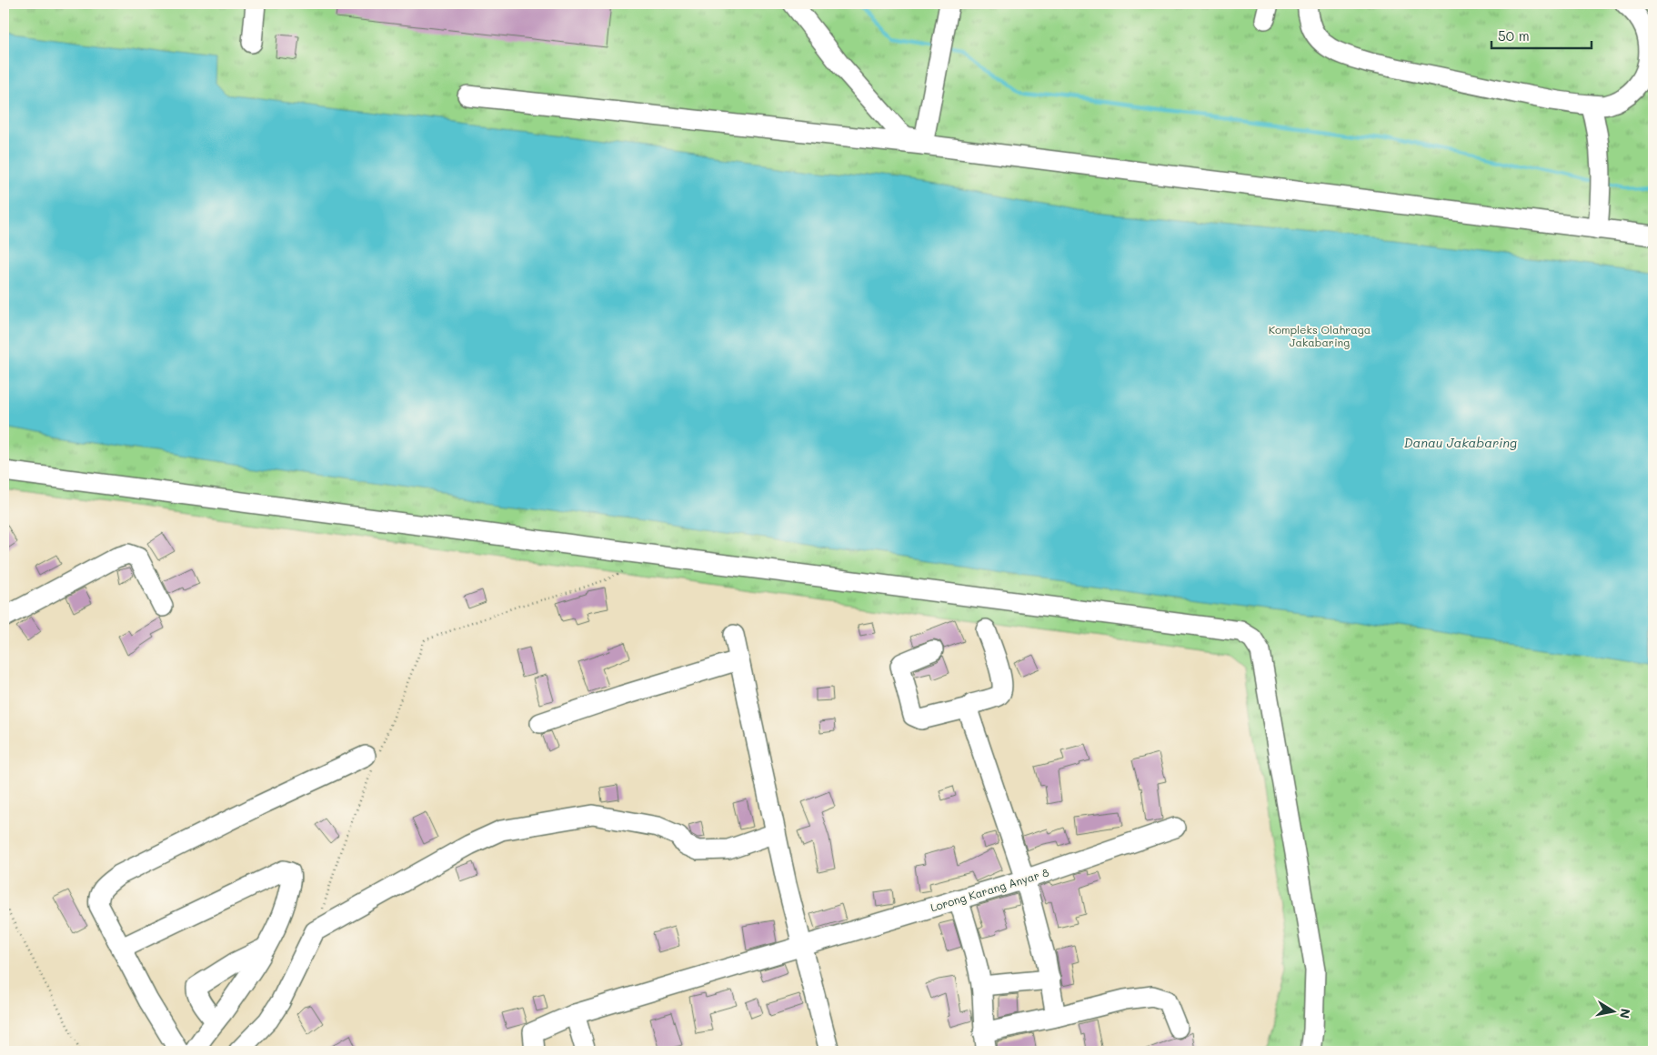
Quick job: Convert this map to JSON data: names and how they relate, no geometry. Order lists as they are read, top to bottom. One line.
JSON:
{"streets":{"street":["Lorong Karang Anyar 8"]},"water":["Danau Jakabaring"],"parks":["Kompleks Olahraga Jakabaring"],"scale_bar":"50 m","north":"right"}
